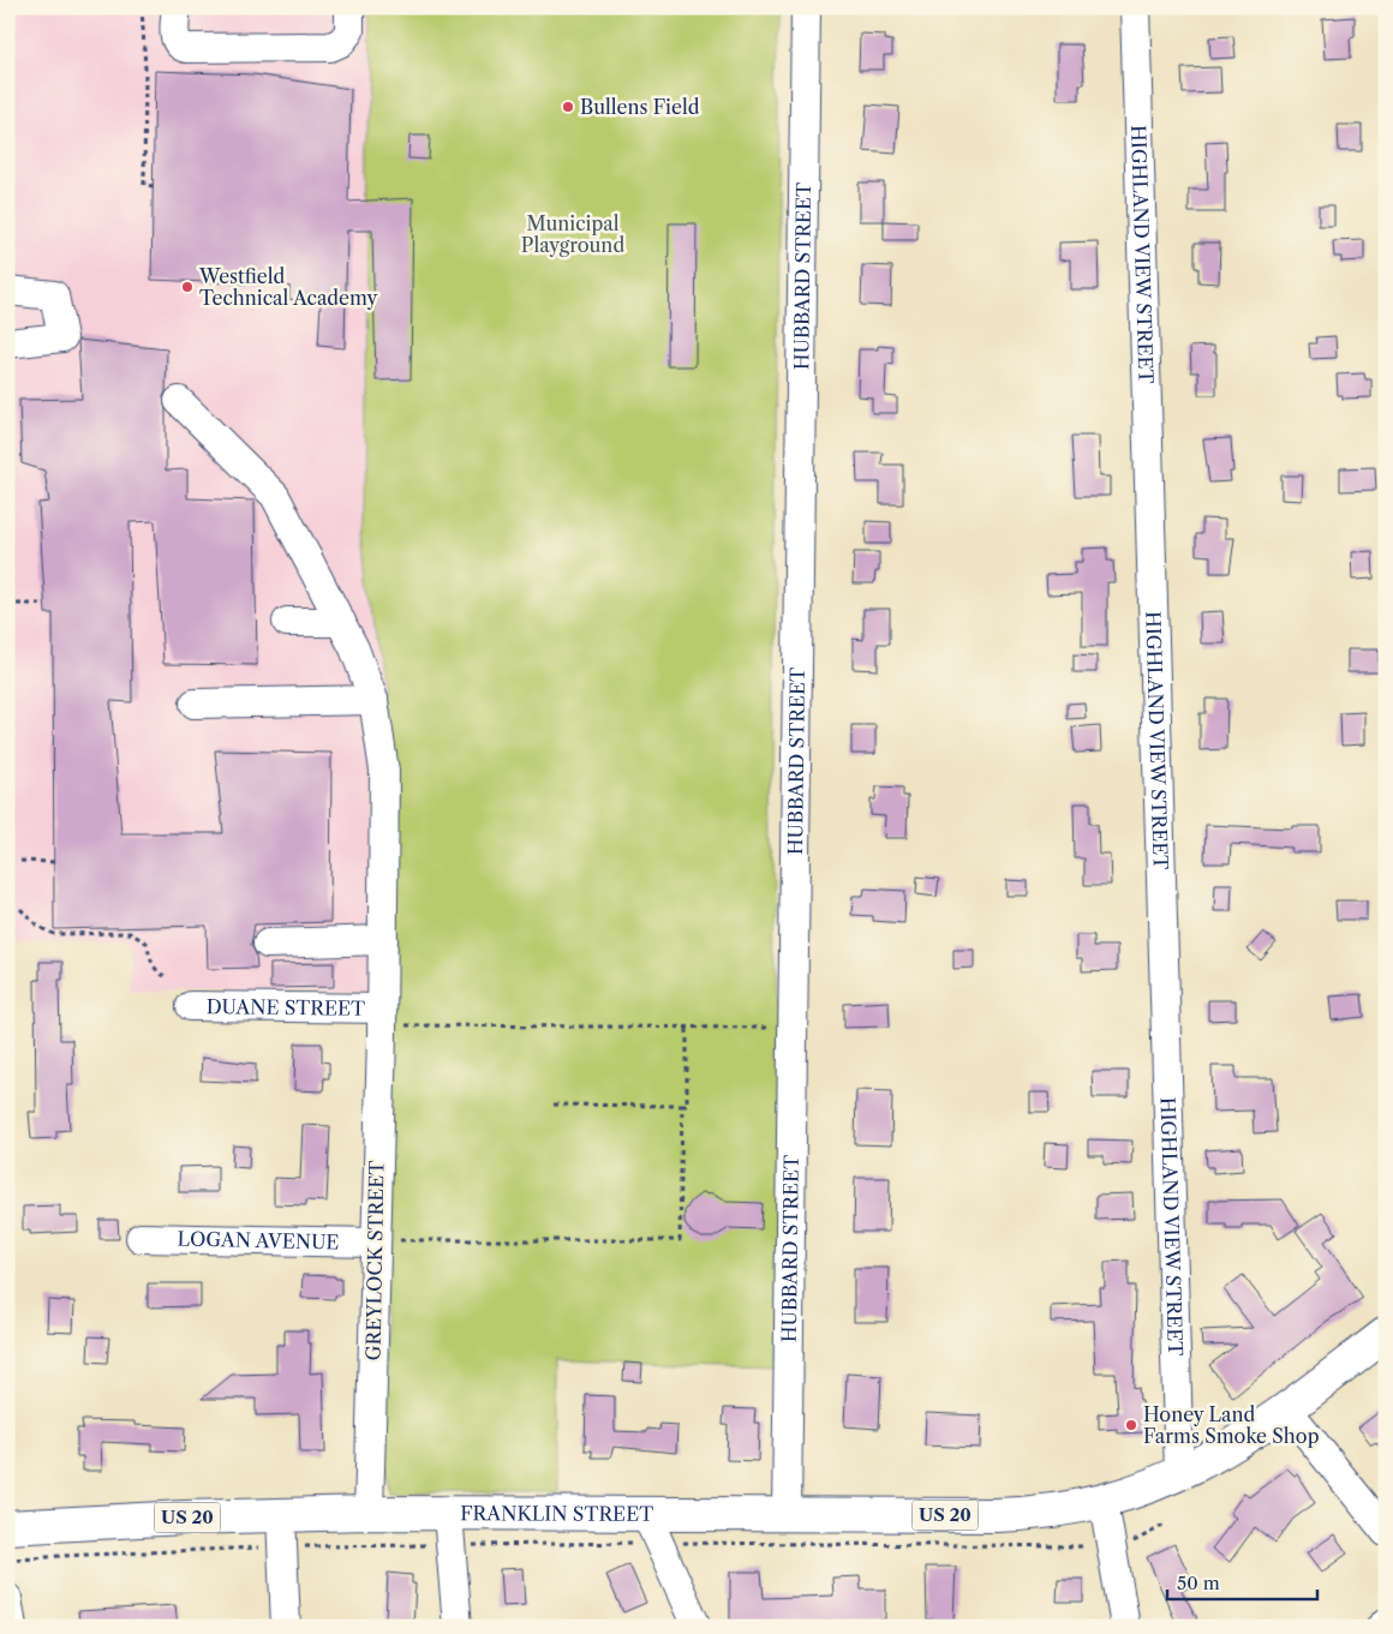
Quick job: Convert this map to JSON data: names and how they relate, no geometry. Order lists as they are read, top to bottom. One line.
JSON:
{"streets":{"main road":["FRANKLIN STREET","US 20"],"street":["HIGHLAND VIEW STREET","HUBBARD STREET","DUANE STREET","LOGAN AVENUE","GREYLOCK STREET"]},"crossings":[["HIGHLAND VIEW STREET","US 20"],["HUBBARD STREET","FRANKLIN STREET"],["DUANE STREET","GREYLOCK STREET"],["LOGAN AVENUE","GREYLOCK STREET"],["GREYLOCK STREET","FRANKLIN STREET"],["FRANKLIN STREET","US 20"]],"parks":["Municipal Playground"],"places":["Bullens Field","Westfield Technical Academy","Honey Land Farms Smoke Shop"],"scale_bar":"50 m"}
